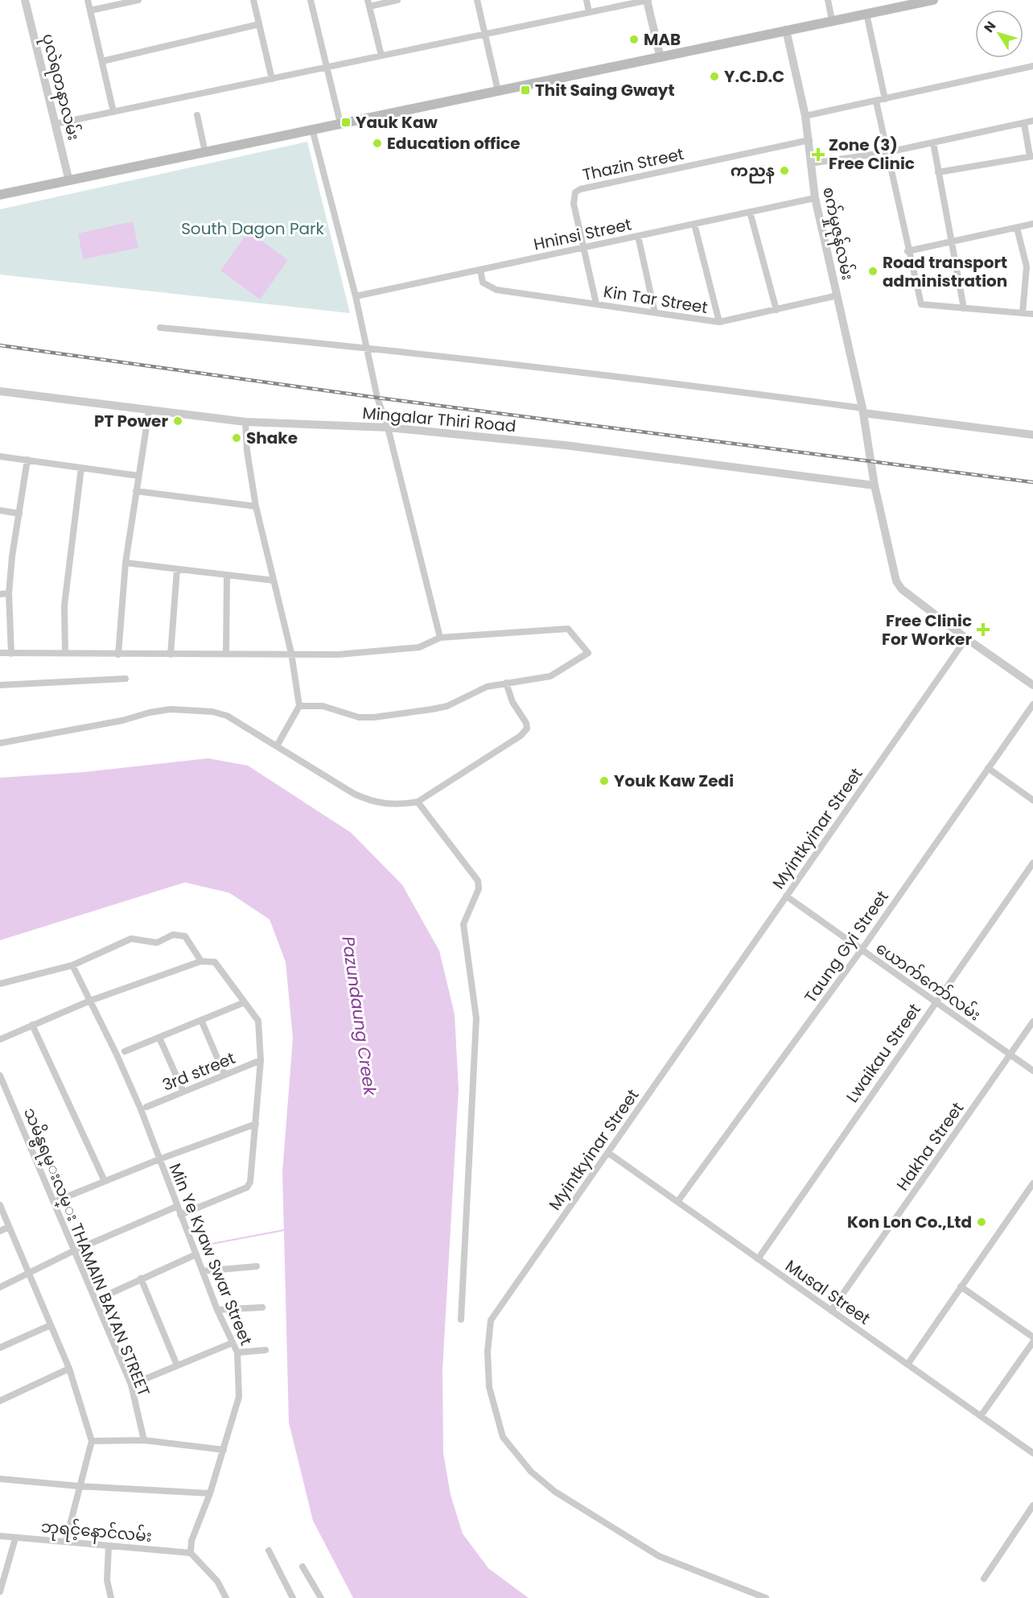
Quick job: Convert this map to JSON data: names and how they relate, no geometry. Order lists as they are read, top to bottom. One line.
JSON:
{"streets":{"street":["ပုလဲရတနာလမ်း","Thazin Street","စက်မှုဇုန်လမ်း","Hninsi Street","Kin Tar Street","Mingalar Thiri Road","Myintkyinar Street","Taung Gyi Street","ယောက်ကော်လမ်း","Lwaikau Street","3rd street","Hakha Street","သမိန္ဗရမ္းလမ္း THAMAIN BAYAN STREET","Min Ye Kyaw Swar Street","Musal Street","ဘုရင့်နောင်လမ်း"]},"crossings":[["Thazin Street","စက်မှုဇုန်လမ်း"],["Thazin Street","Hninsi Street"],["Thazin Street","Kin Tar Street"],["စက်မှုဇုန်လမ်း","Hninsi Street"],["စက်မှုဇုန်လမ်း","Kin Tar Street"],["စက်မှုဇုန်လမ်း","Mingalar Thiri Road"],["စက်မှုဇုန်လမ်း","Myintkyinar Street"],["Hninsi Street","Kin Tar Street"],["Myintkyinar Street","ယောက်ကော်လမ်း"],["Myintkyinar Street","Musal Street"],["Taung Gyi Street","ယောက်ကော်လမ်း"],["Taung Gyi Street","Musal Street"],["ယောက်ကော်လမ်း","Lwaikau Street"],["ယောက်ကော်လမ်း","Hakha Street"],["Lwaikau Street","Musal Street"],["Hakha Street","Musal Street"],["Min Ye Kyaw Swar Street","ဘုရင့်နောင်လမ်း"]],"water":["Pazundaung Creek"],"parks":["South Dagon Park"],"places":{"other":["MAB","Y.C.D.C","Education office","ကညန","Road transport administration","PT Power","Shake","Youk Kaw Zedi","Kon Lon Co.,Ltd"],"transit":["Thit Saing Gwayt","Yauk Kaw"],"health":["Zone (3) Free Clinic","Free Clinic For Worker"]},"north":"top left"}
